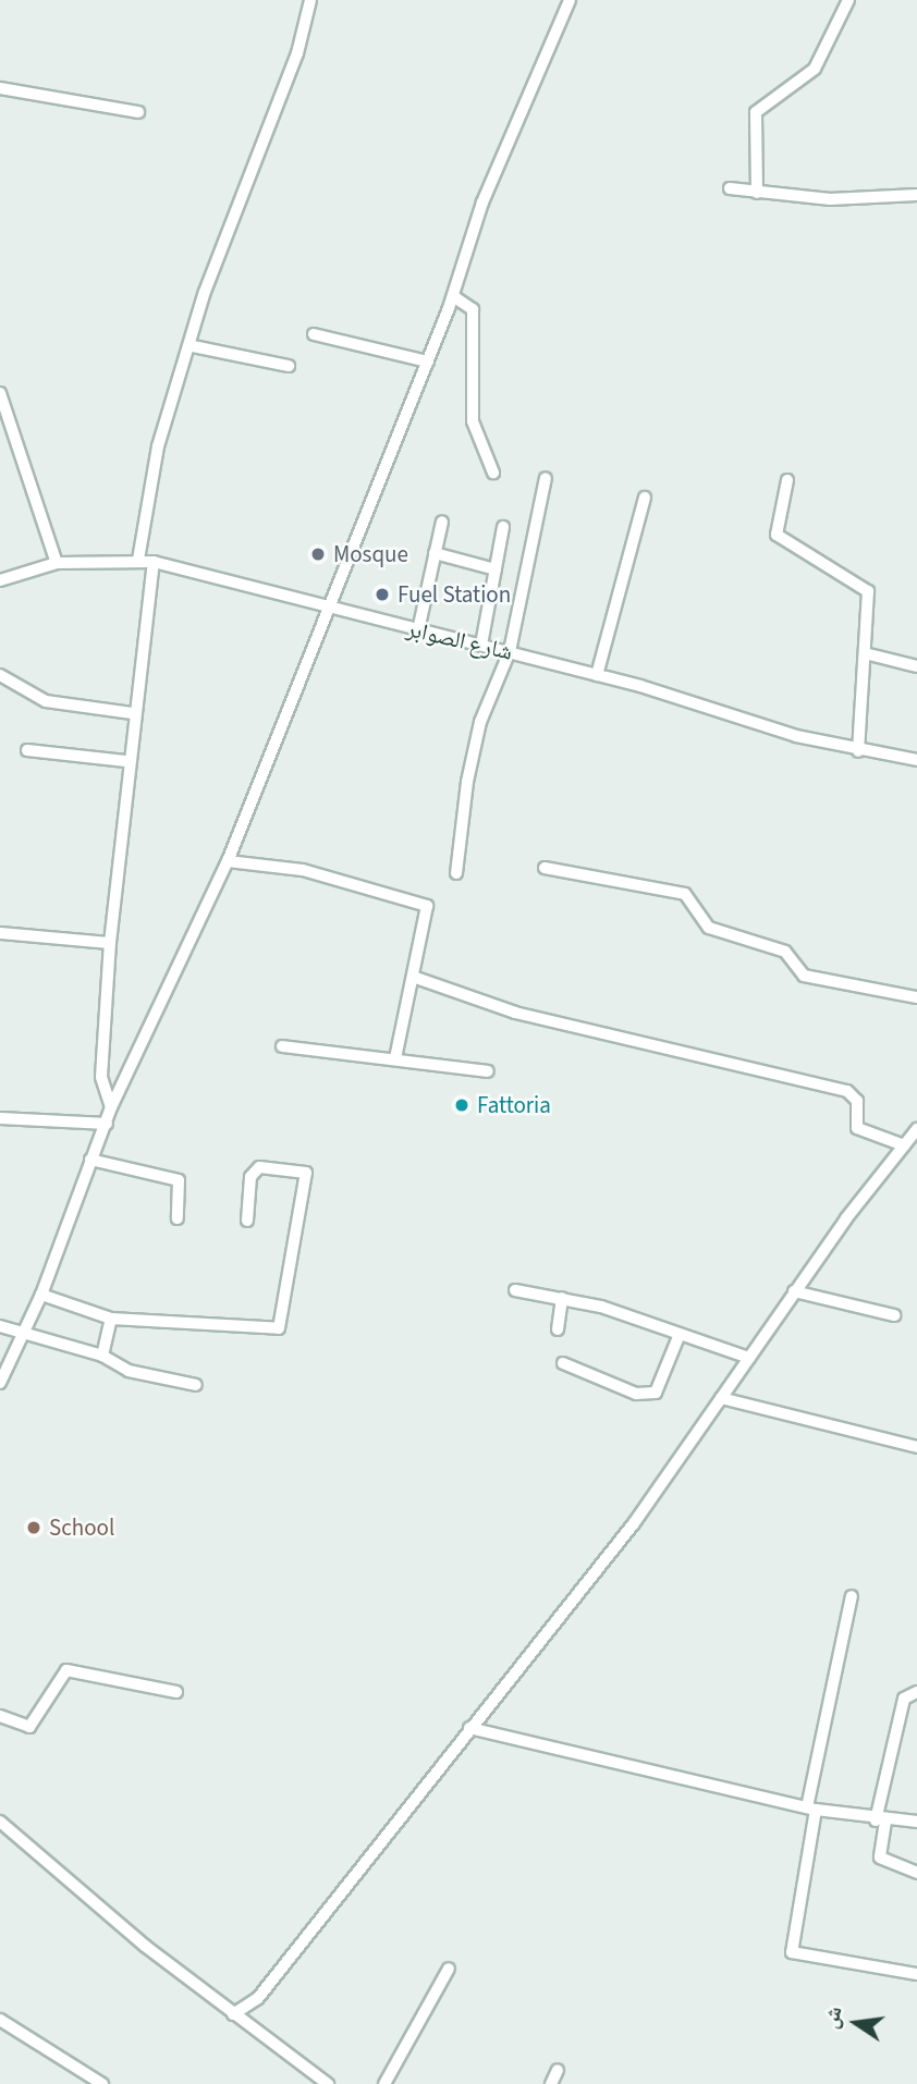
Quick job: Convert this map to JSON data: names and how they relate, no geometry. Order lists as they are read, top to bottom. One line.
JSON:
{"streets":{"street":["شارع الصوابر"]},"places":["Mosque","Fuel Station","Fattoria","School"],"north":"left"}
